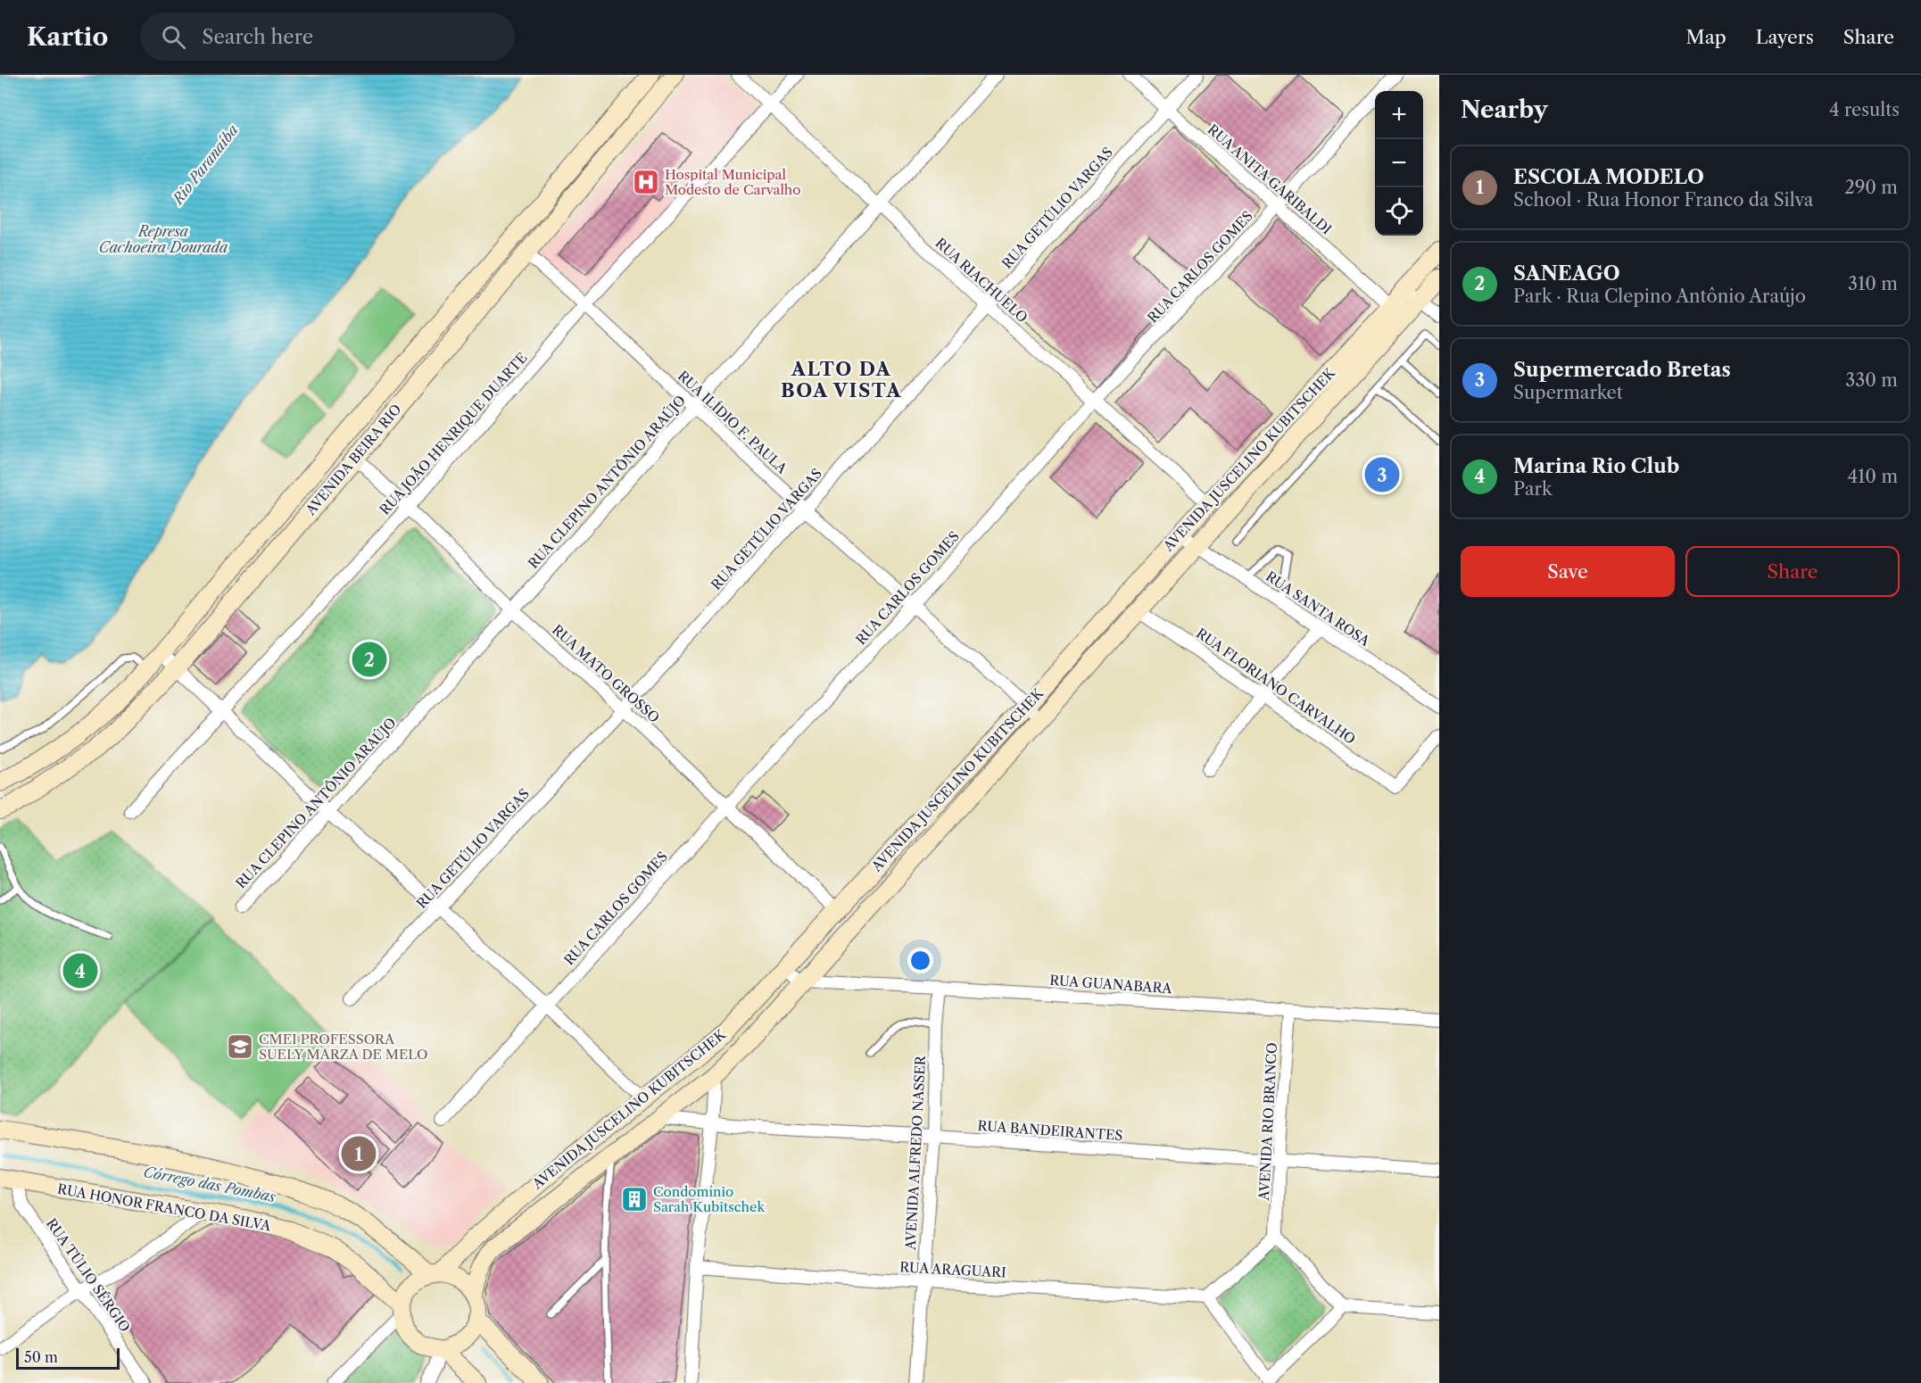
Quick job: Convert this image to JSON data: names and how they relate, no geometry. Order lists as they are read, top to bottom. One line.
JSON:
{"streets":{"street":["RUA ANITA GARIBALDI","RUA GETÚLIO VARGAS","RUA CARLOS GOMES","RUA RIACHUELO","RUA ILÍDIO F. PAULA","RUA JOÃO HENRIQUE DUARTE","AVENIDA BEIRA RIO","AVENIDA JUSCELINO KUBITSCHEK","RUA CLEPINO ANTÔNIO ARAÚJO","RUA SANTA ROSA","RUA MATO GROSSO","RUA FLORIANO CARVALHO","RUA GUANABARA","AVENIDA RIO BRANCO","RUA BANDEIRANTES","AVENIDA ALFREDO NASSER","RUA HONOR FRANCO DA SILVA","RUA ARAGUARI","RUA TÚLIO SÉRGIO"]},"crossings":[["RUA ANITA GARIBALDI","RUA GETÚLIO VARGAS"],["RUA ANITA GARIBALDI","RUA CARLOS GOMES"],["RUA ANITA GARIBALDI","AVENIDA JUSCELINO KUBITSCHEK"],["RUA GETÚLIO VARGAS","RUA RIACHUELO"],["RUA GETÚLIO VARGAS","RUA ILÍDIO F. PAULA"],["RUA GETÚLIO VARGAS","RUA MATO GROSSO"],["RUA CARLOS GOMES","RUA RIACHUELO"],["RUA CARLOS GOMES","RUA ILÍDIO F. PAULA"],["RUA CARLOS GOMES","RUA MATO GROSSO"],["RUA RIACHUELO","RUA JOÃO HENRIQUE DUARTE"],["RUA RIACHUELO","AVENIDA JUSCELINO KUBITSCHEK"],["RUA RIACHUELO","RUA CLEPINO ANTÔNIO ARAÚJO"],["RUA ILÍDIO F. PAULA","RUA JOÃO HENRIQUE DUARTE"],["RUA ILÍDIO F. PAULA","AVENIDA BEIRA RIO"],["RUA ILÍDIO F. PAULA","AVENIDA JUSCELINO KUBITSCHEK"],["RUA ILÍDIO F. PAULA","RUA CLEPINO ANTÔNIO ARAÚJO"],["RUA JOÃO HENRIQUE DUARTE","RUA MATO GROSSO"],["AVENIDA BEIRA RIO","RUA MATO GROSSO"],["AVENIDA JUSCELINO KUBITSCHEK","RUA SANTA ROSA"],["AVENIDA JUSCELINO KUBITSCHEK","RUA MATO GROSSO"],["AVENIDA JUSCELINO KUBITSCHEK","RUA FLORIANO CARVALHO"],["AVENIDA JUSCELINO KUBITSCHEK","RUA GUANABARA"],["AVENIDA JUSCELINO KUBITSCHEK","RUA BANDEIRANTES"],["AVENIDA JUSCELINO KUBITSCHEK","RUA HONOR FRANCO DA SILVA"],["RUA CLEPINO ANTÔNIO ARAÚJO","RUA MATO GROSSO"],["RUA GUANABARA","AVENIDA RIO BRANCO"],["RUA GUANABARA","AVENIDA ALFREDO NASSER"],["AVENIDA RIO BRANCO","RUA BANDEIRANTES"],["RUA BANDEIRANTES","AVENIDA ALFREDO NASSER"],["AVENIDA ALFREDO NASSER","RUA ARAGUARI"],["RUA HONOR FRANCO DA SILVA","RUA TÚLIO SÉRGIO"]],"districts":["ALTO DA BOA VISTA"],"water":["Rio Paranaíba","Represa Cachoeira Dourada","Córrego das Pombas"],"places":{"hospital":["Hospital Municipal Modesto de Carvalho"],"school or university":["CMEI PROFESSORA SUELY MARZA DE MELO"],"building":["Condomínio Sarah Kubitschek"]},"scale_bar":"50 m","page":{"header":"Kartio","search":"Search here","nav":["Map","Layers","Share"],"heading":["Nearby","4 results"],"map_buttons":["+","−"],"list":[{"mark":"1","name":"ESCOLA MODELO","note":"School · Rua Honor Franco da Silva","value":"290 m"},{"mark":"2","name":"SANEAGO","note":"Park · Rua Clepino Antônio Araújo","value":"310 m"},{"mark":"3","name":"Supermercado Bretas","note":"Supermarket","value":"330 m"},{"mark":"4","name":"Marina Rio Club","note":"Park","value":"410 m"}],"pins":["3","2","4","1"],"buttons":["Save","Share"],"scale":"50 m"}}
